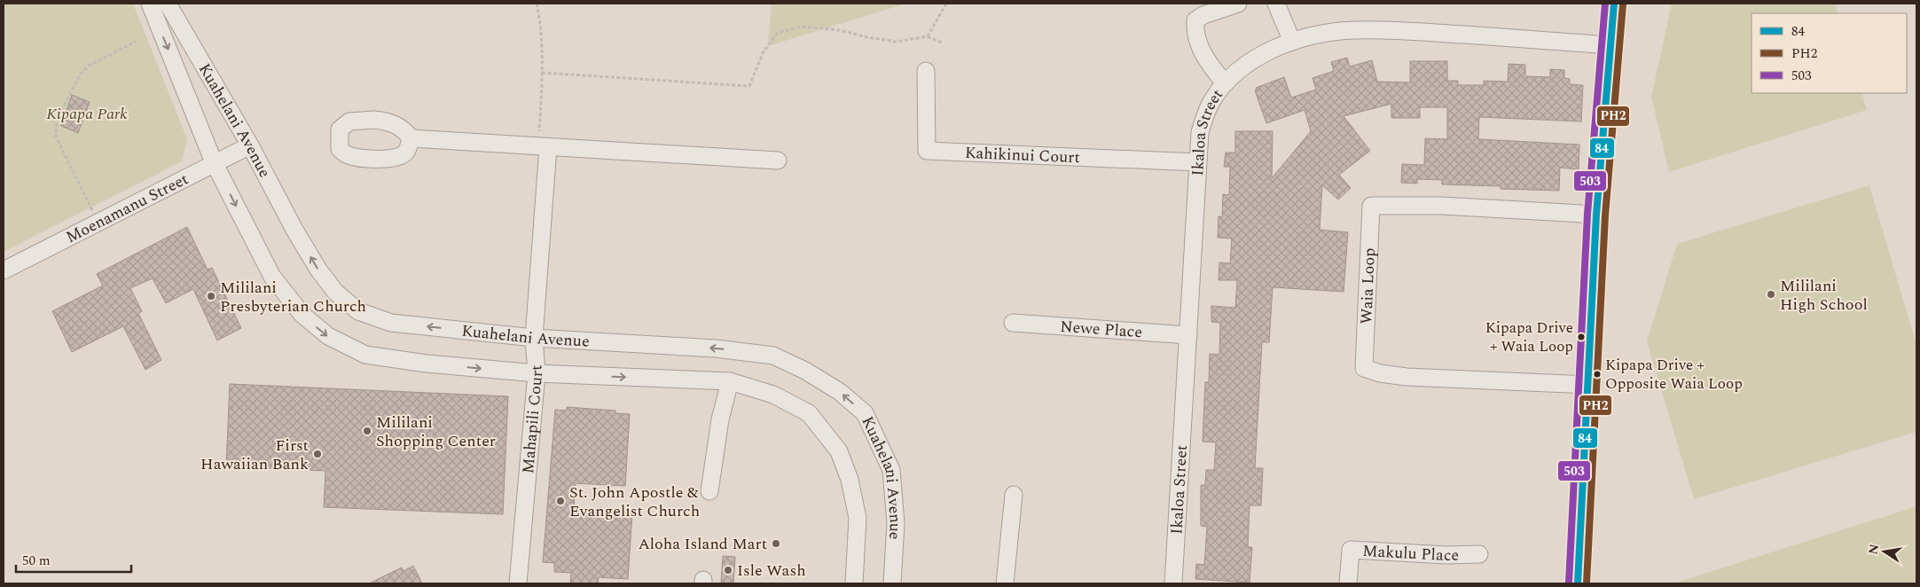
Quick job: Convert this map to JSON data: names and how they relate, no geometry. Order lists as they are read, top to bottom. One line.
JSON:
{"streets":{"street":["Kuahelani Avenue","Ikaloa Street","Kahikinui Court","Moenamanu Street","Waia Loop","Newe Place","Mahapili Court","Makulu Place"]},"crossings":[["Kuahelani Avenue","Moenamanu Street"],["Kuahelani Avenue","Mahapili Court"],["Ikaloa Street","Kahikinui Court"],["Ikaloa Street","Newe Place"]],"parks":["Kipapa Park"],"places":["Mililani High School","Mililani Presbyterian Church","Kipapa Drive + Waia Loop","Kipapa Drive + Opposite Waia Loop","Mililani Shopping Center","First Hawaiian Bank","St. John Apostle & Evangelist Church","Aloha Island Mart","Isle Wash"],"lines":["transit line 84","transit line 503","transit line PH2"],"legend":["84","PH2","503"],"scale_bar":"50 m","north":"left"}
